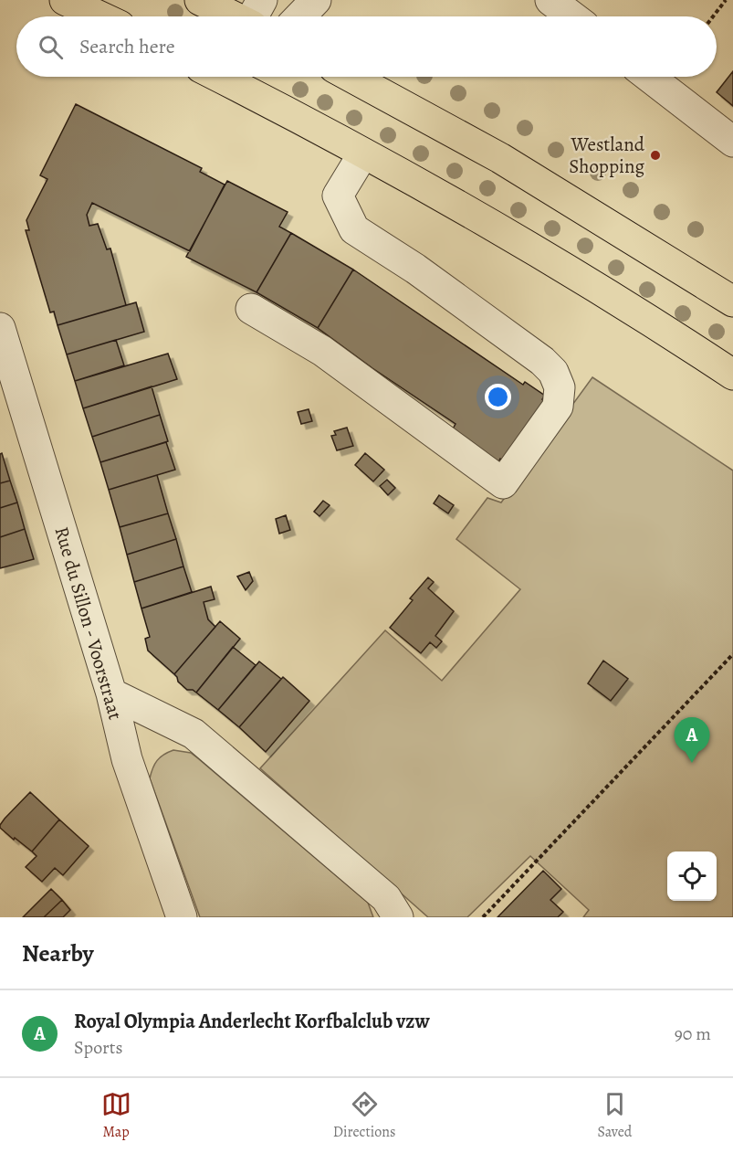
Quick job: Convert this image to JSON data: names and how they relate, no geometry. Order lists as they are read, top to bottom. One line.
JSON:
{"streets":{"street":["Rue du Sillon - Voorstraat"]},"places":["Westland Shopping"],"page":{"search":"Search here","pins":"A","heading":"Nearby","list":[{"mark":"A","name":"Royal Olympia Anderlecht Korfbalclub vzw","note":"Sports","value":"90 m"}],"nav":["Map","Directions","Saved"]}}
